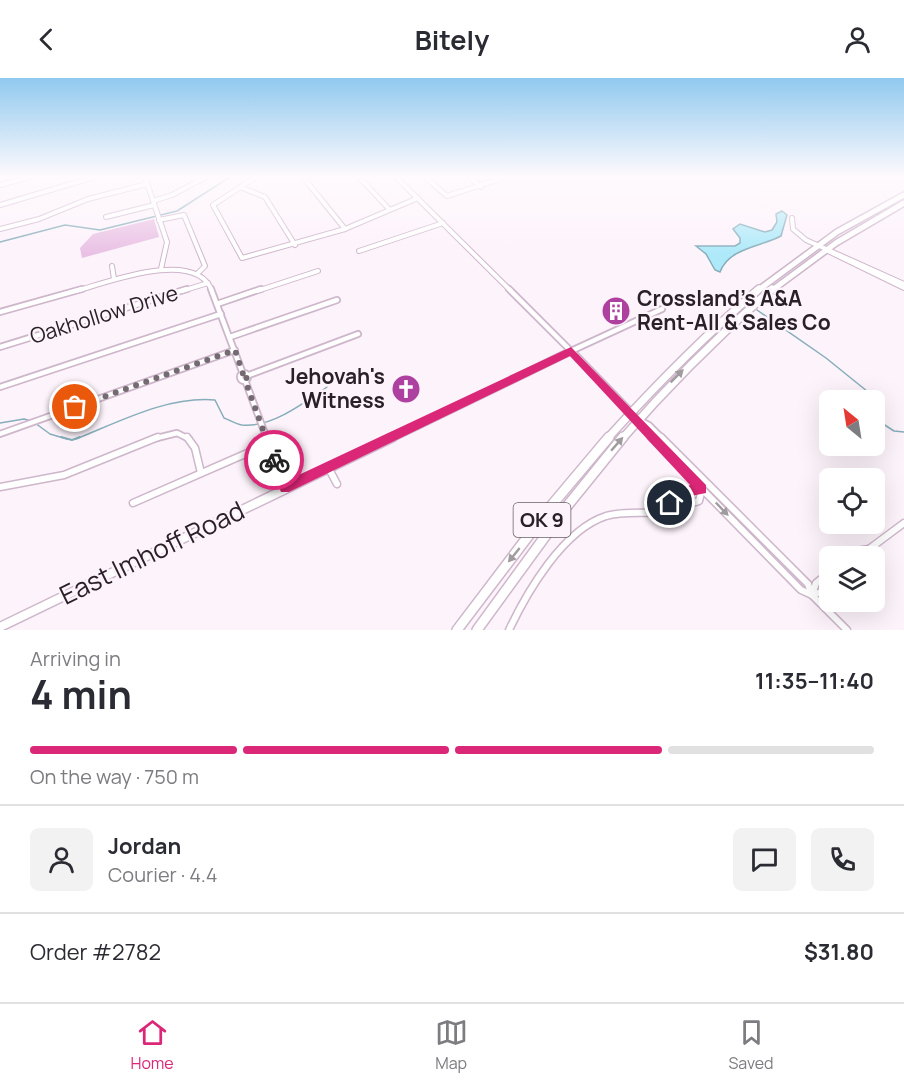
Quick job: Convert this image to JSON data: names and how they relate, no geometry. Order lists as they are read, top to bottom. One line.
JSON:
{"streets":{"highway":["OK 9"],"main road":["East Imhoff Road"],"street":["Oakhollow Drive"]},"places":{"building":["Crossland's A&A Rent-All & Sales Co"],"church":["Jehovah's Witness"]},"north":"top left","page":{"header":"Bitely","heading":["4 min","Arriving in","11:35–11:40"],"panel":["Jordan","Courier · 4.4","Order #2782","$31.80"],"bar":"On the way · 750 m","tabs":["Home","Map","Saved"]}}
